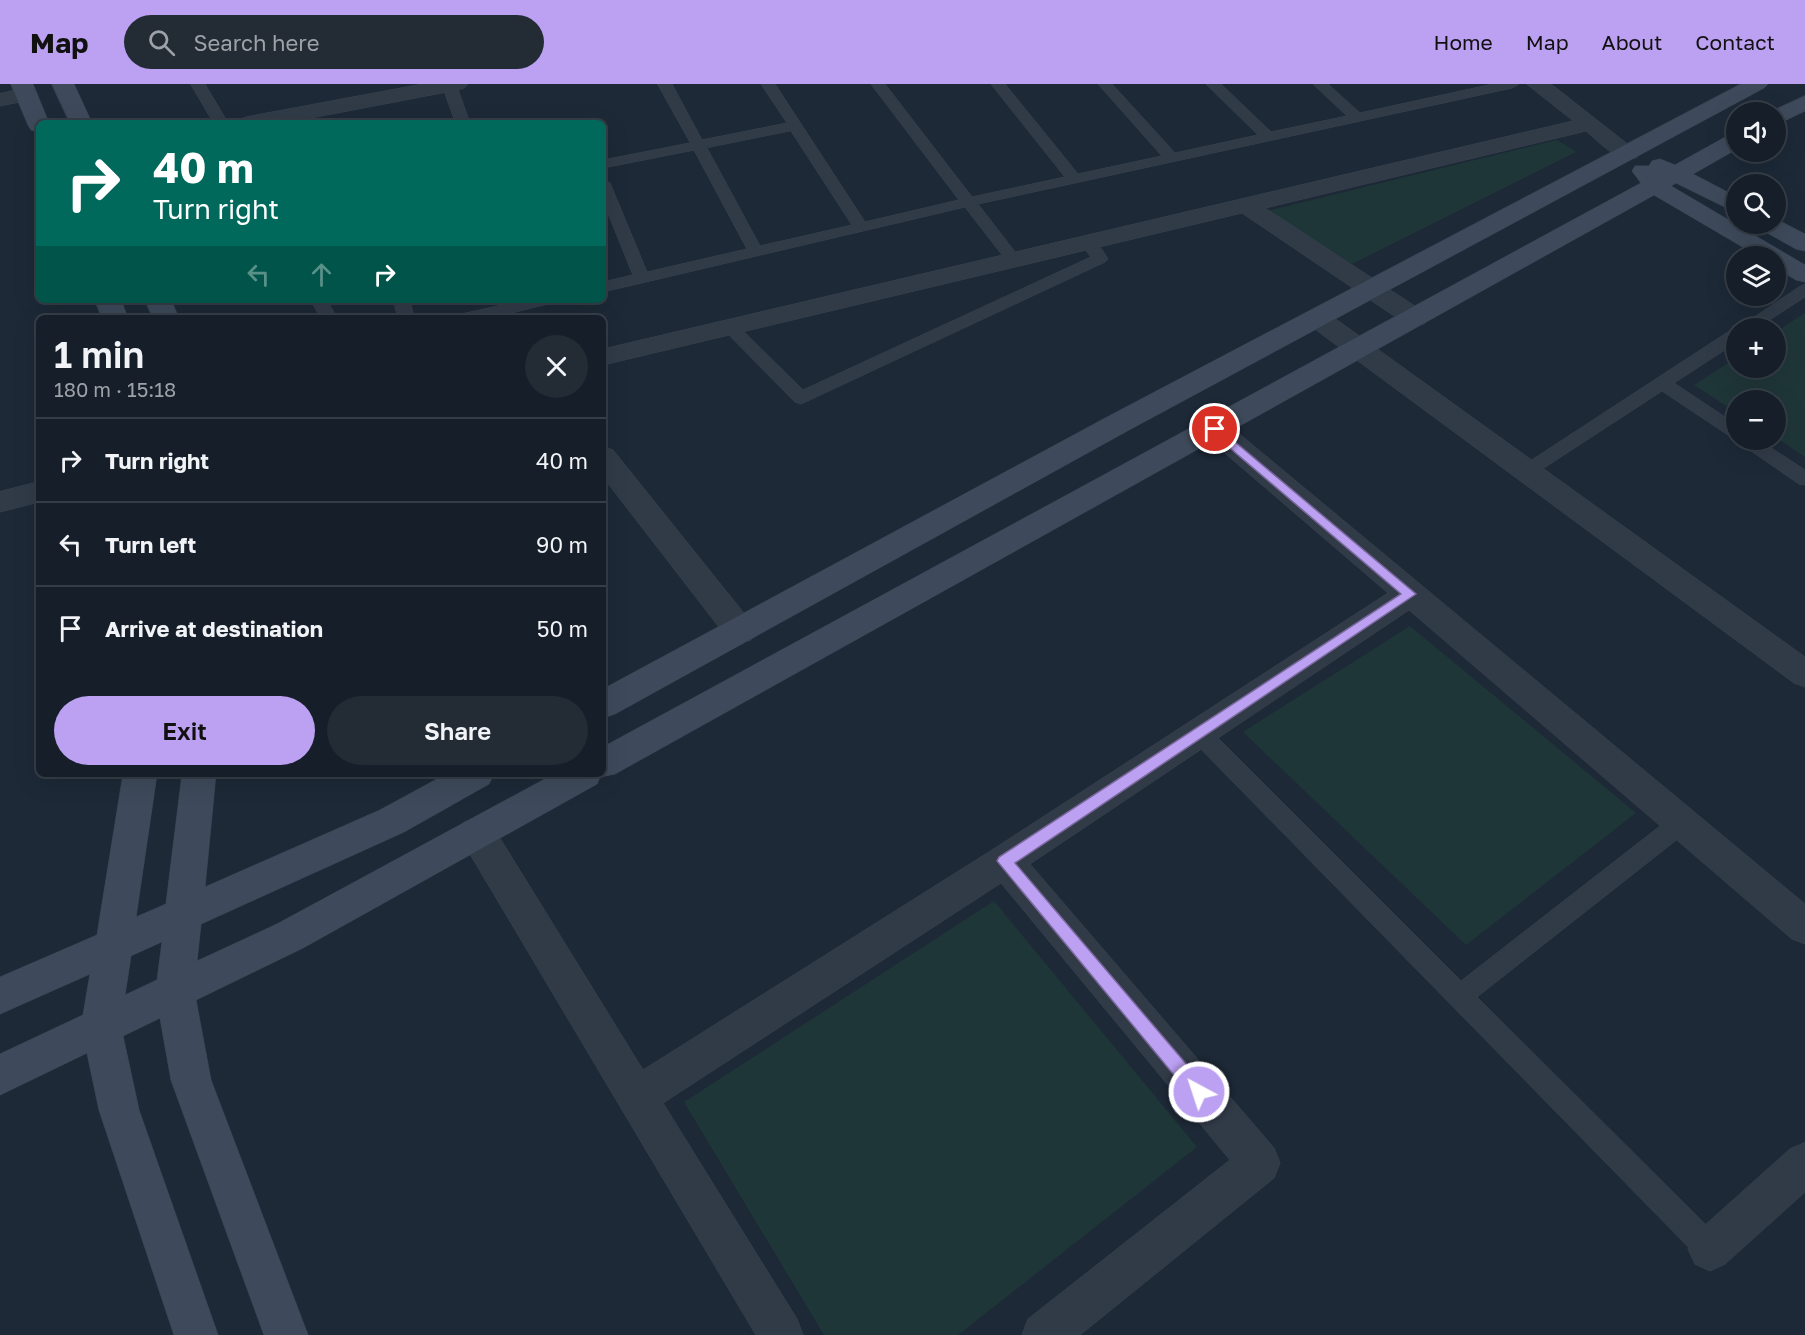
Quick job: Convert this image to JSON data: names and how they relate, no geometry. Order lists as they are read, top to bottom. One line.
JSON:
{"page":{"header":"Map","search":"Search here","nav":["Home","Map","About","Contact"],"map_buttons":["+","−"],"turn":["40 m","Turn right"],"heading":["1 min","180 m · 15:18"],"list":[{"name":"Turn right","value":"40 m"},{"name":"Turn left","value":"90 m"},{"name":"Arrive at destination","value":"50 m"}],"buttons":["Exit","Share"]}}
